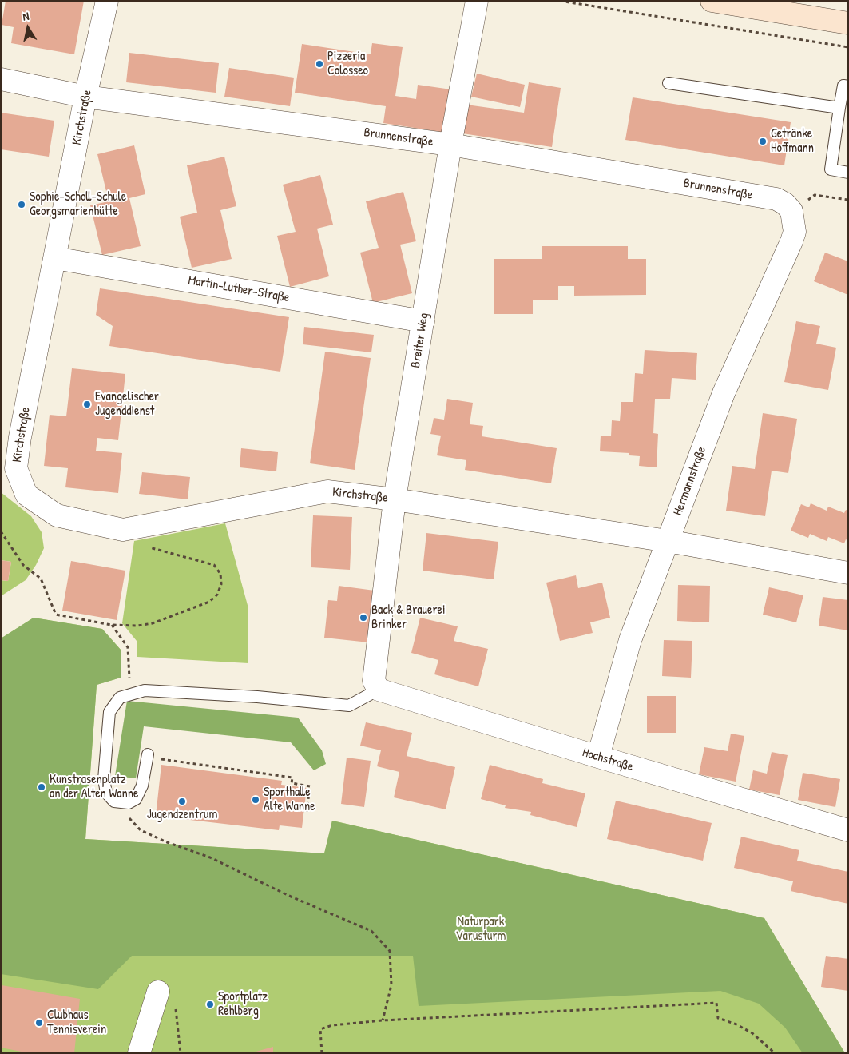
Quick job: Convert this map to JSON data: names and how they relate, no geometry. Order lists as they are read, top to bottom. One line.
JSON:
{"streets":{"street":["Kirchstraße","Brunnenstraße","Martin-Luther-Straße","Breiter Weg","Hermannstraße","Hochstraße"]},"crossings":[["Kirchstraße","Brunnenstraße"],["Kirchstraße","Martin-Luther-Straße"],["Kirchstraße","Breiter Weg"],["Kirchstraße","Hermannstraße"],["Brunnenstraße","Breiter Weg"],["Brunnenstraße","Hermannstraße"],["Martin-Luther-Straße","Breiter Weg"],["Breiter Weg","Hochstraße"],["Hermannstraße","Hochstraße"]],"parks":["Naturpark Varusturm"],"places":["Pizzeria Colosseo","Getränke Hoffmann","Sophie-Scholl-Schule Georgsmarienhütte","Evangelischer Jugenddienst","Back & Brauerei Brinker","Kunstrasenplatz an der Alten Wanne","Sporthalle Alte Wanne","Jugendzentrum","Sportplatz Rehlberg","Clubhaus Tennisverein"],"north":"top"}
